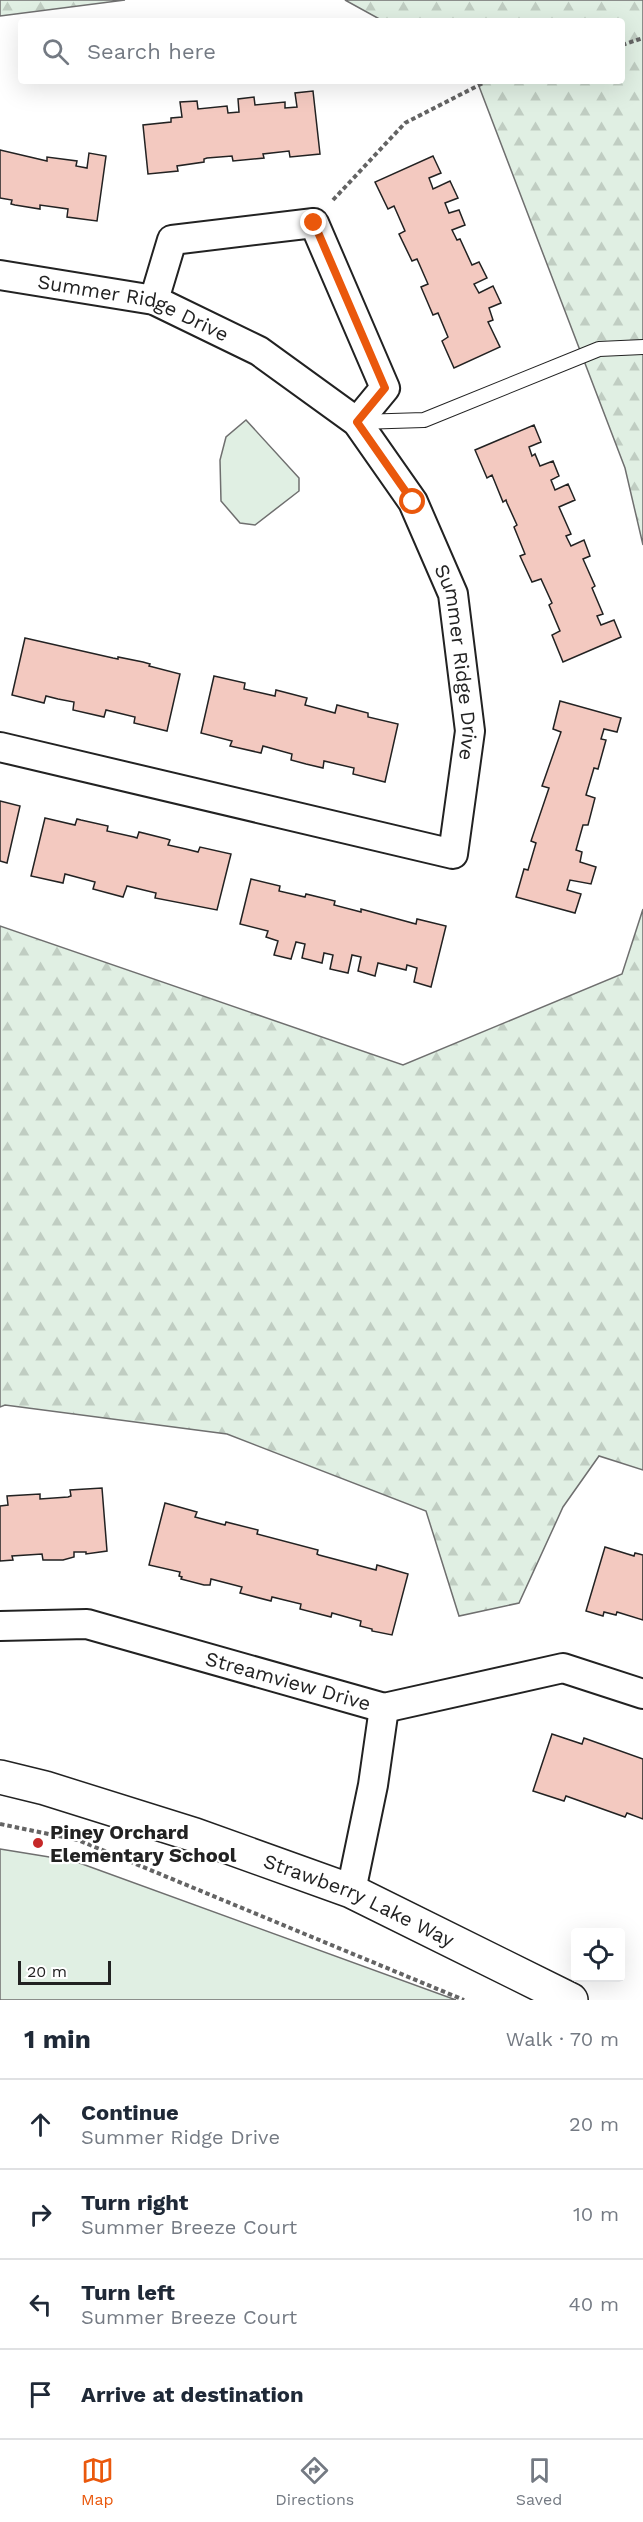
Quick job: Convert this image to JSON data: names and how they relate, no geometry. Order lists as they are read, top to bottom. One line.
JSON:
{"streets":{"street":["Summer Ridge Drive","Streamview Drive","Strawberry Lake Way"]},"places":["Piney Orchard Elementary School"],"scale_bar":"20 m","page":{"search":"Search here","scale":"20 m","heading":["1 min","Walk · 70 m"],"list":[["Continue","Summer Ridge Drive","20 m"],["Turn right","Summer Breeze Court","10 m"],["Turn left","Summer Breeze Court","40 m"],"Arrive at destination"],"nav":["Map","Directions","Saved"]}}
